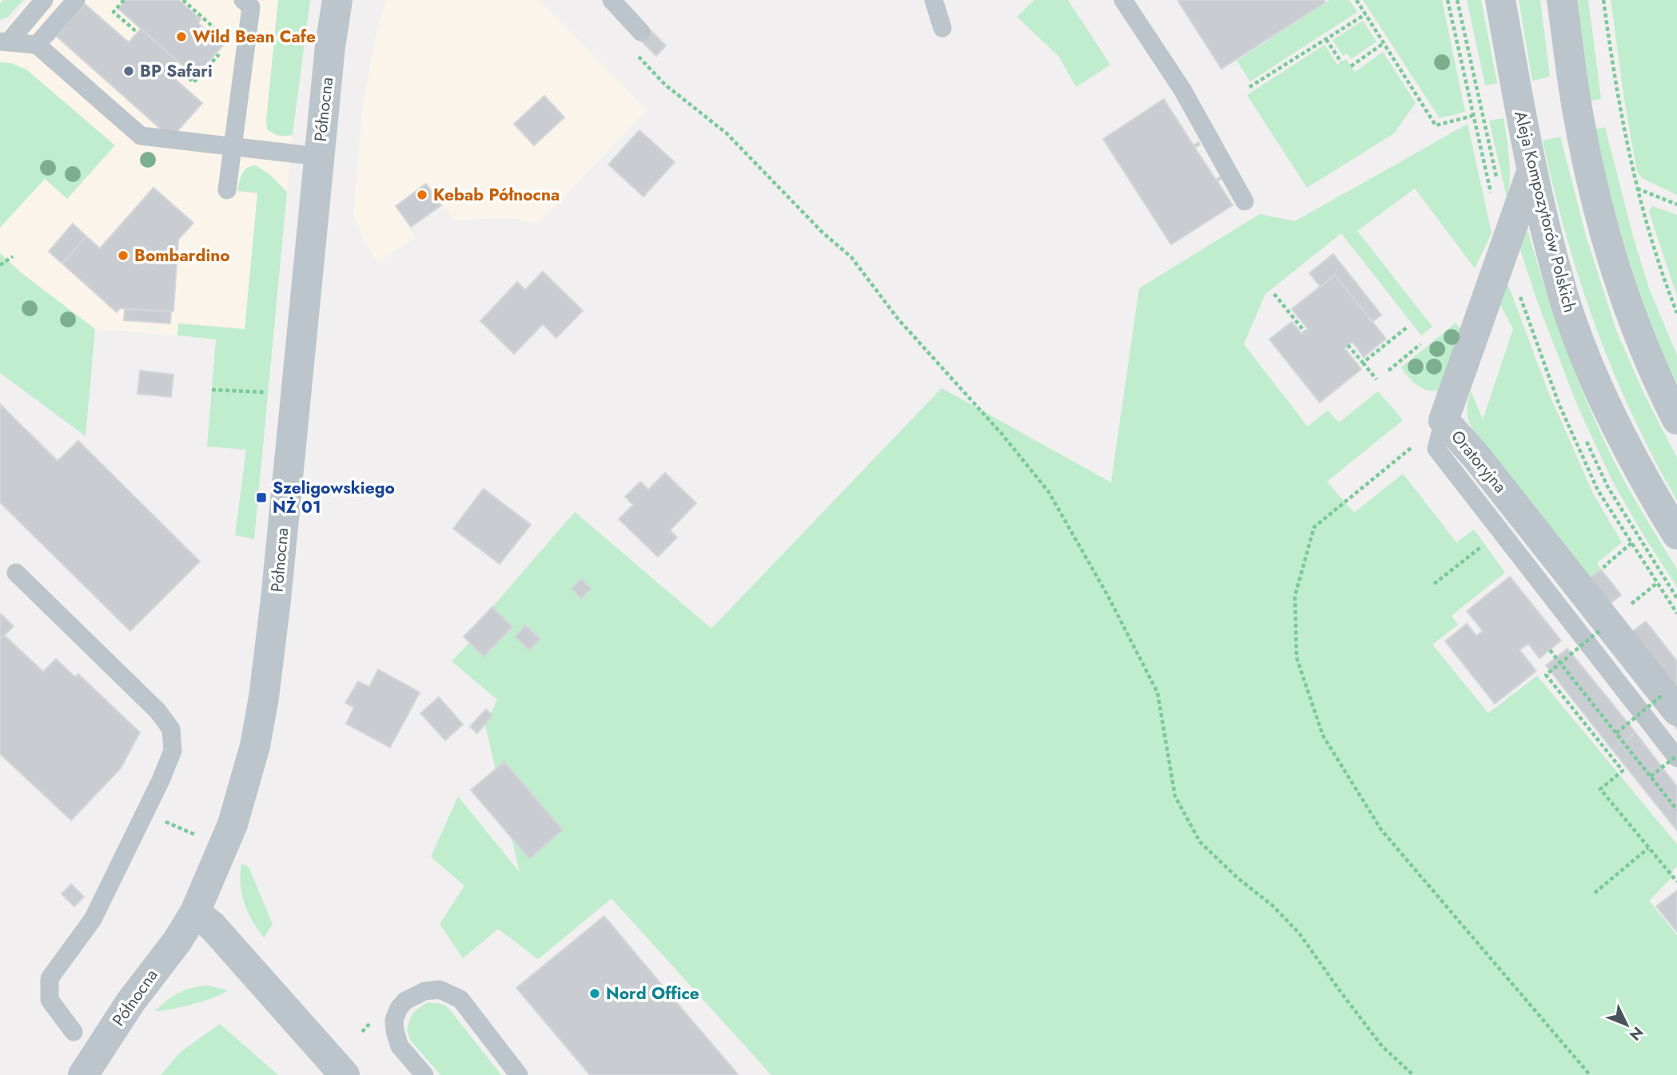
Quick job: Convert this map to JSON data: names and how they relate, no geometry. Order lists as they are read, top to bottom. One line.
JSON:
{"streets":{"street":["Północna","Aleja Kompozytorów Polskich","Oratoryjna"]},"crossings":[["Aleja Kompozytorów Polskich","Oratoryjna"]],"places":{"other":["Wild Bean Cafe","BP Safari","Kebab Północna","Bombardino","Nord Office"],"transit":["Szeligowskiego NŻ 01"]},"north":"bottom right"}
